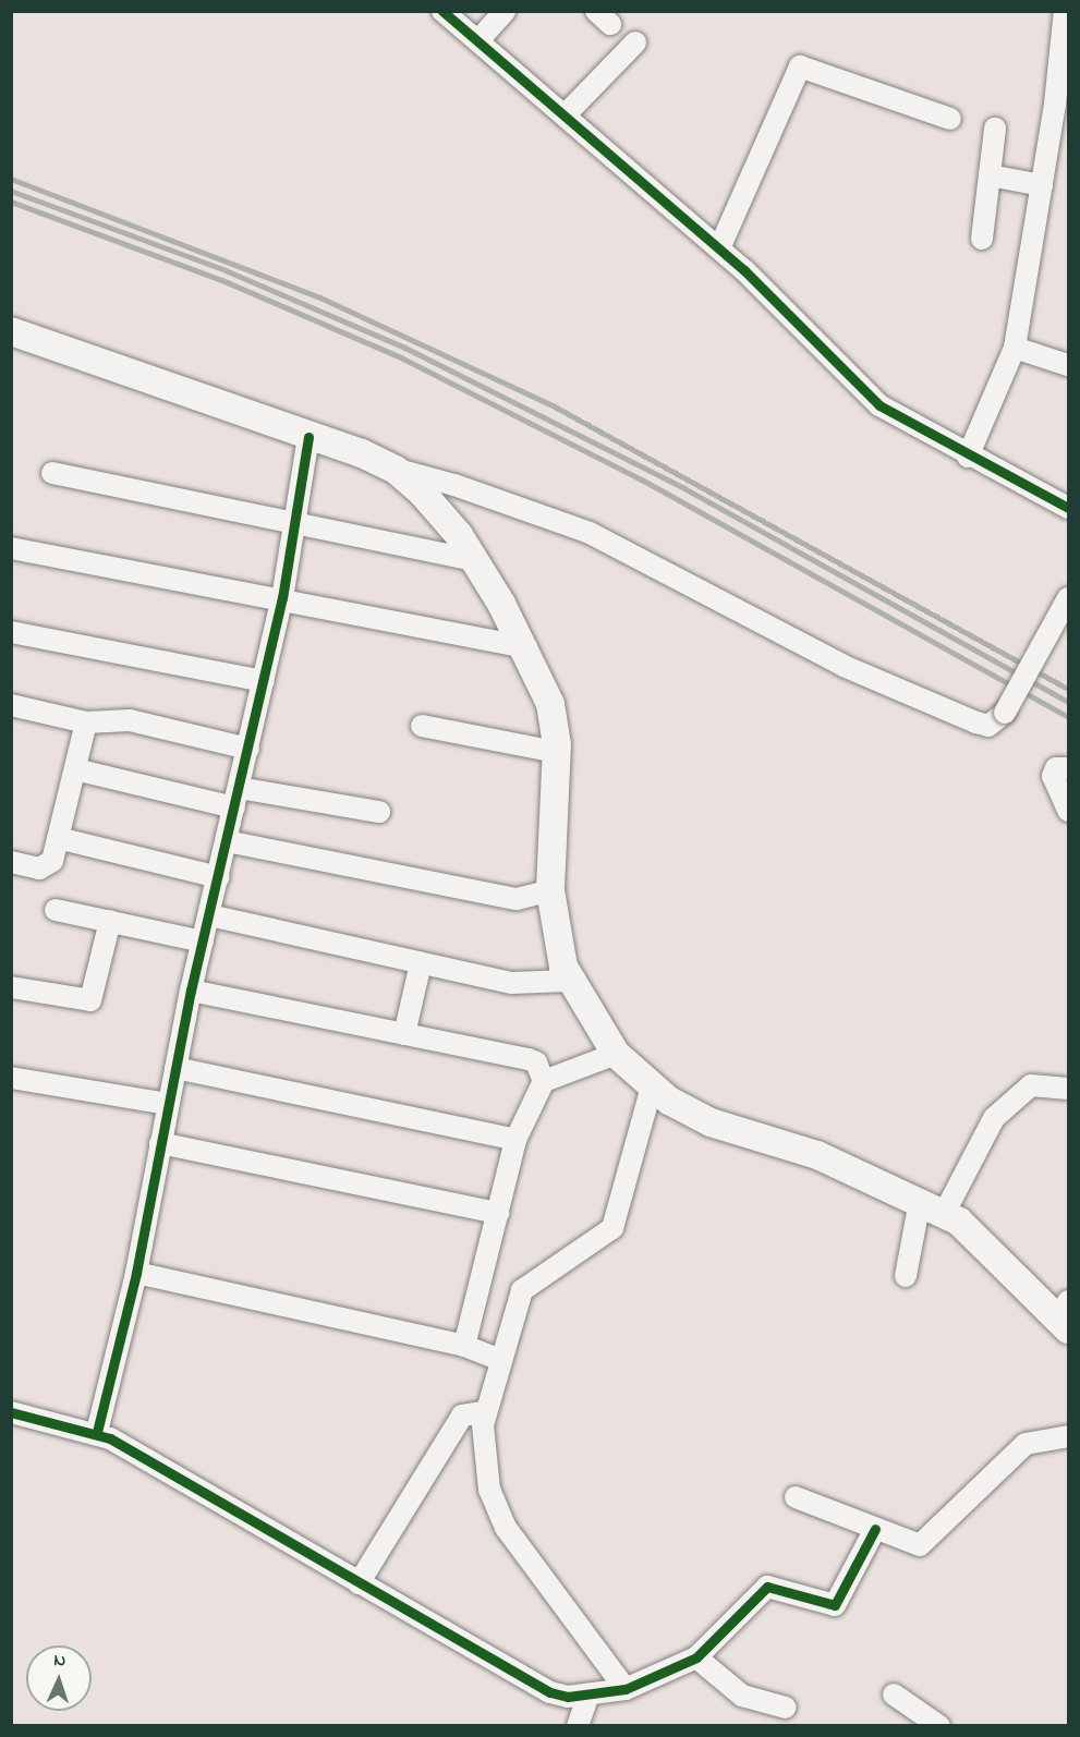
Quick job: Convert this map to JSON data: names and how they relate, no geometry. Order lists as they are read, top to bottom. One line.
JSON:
{"north":"top"}
